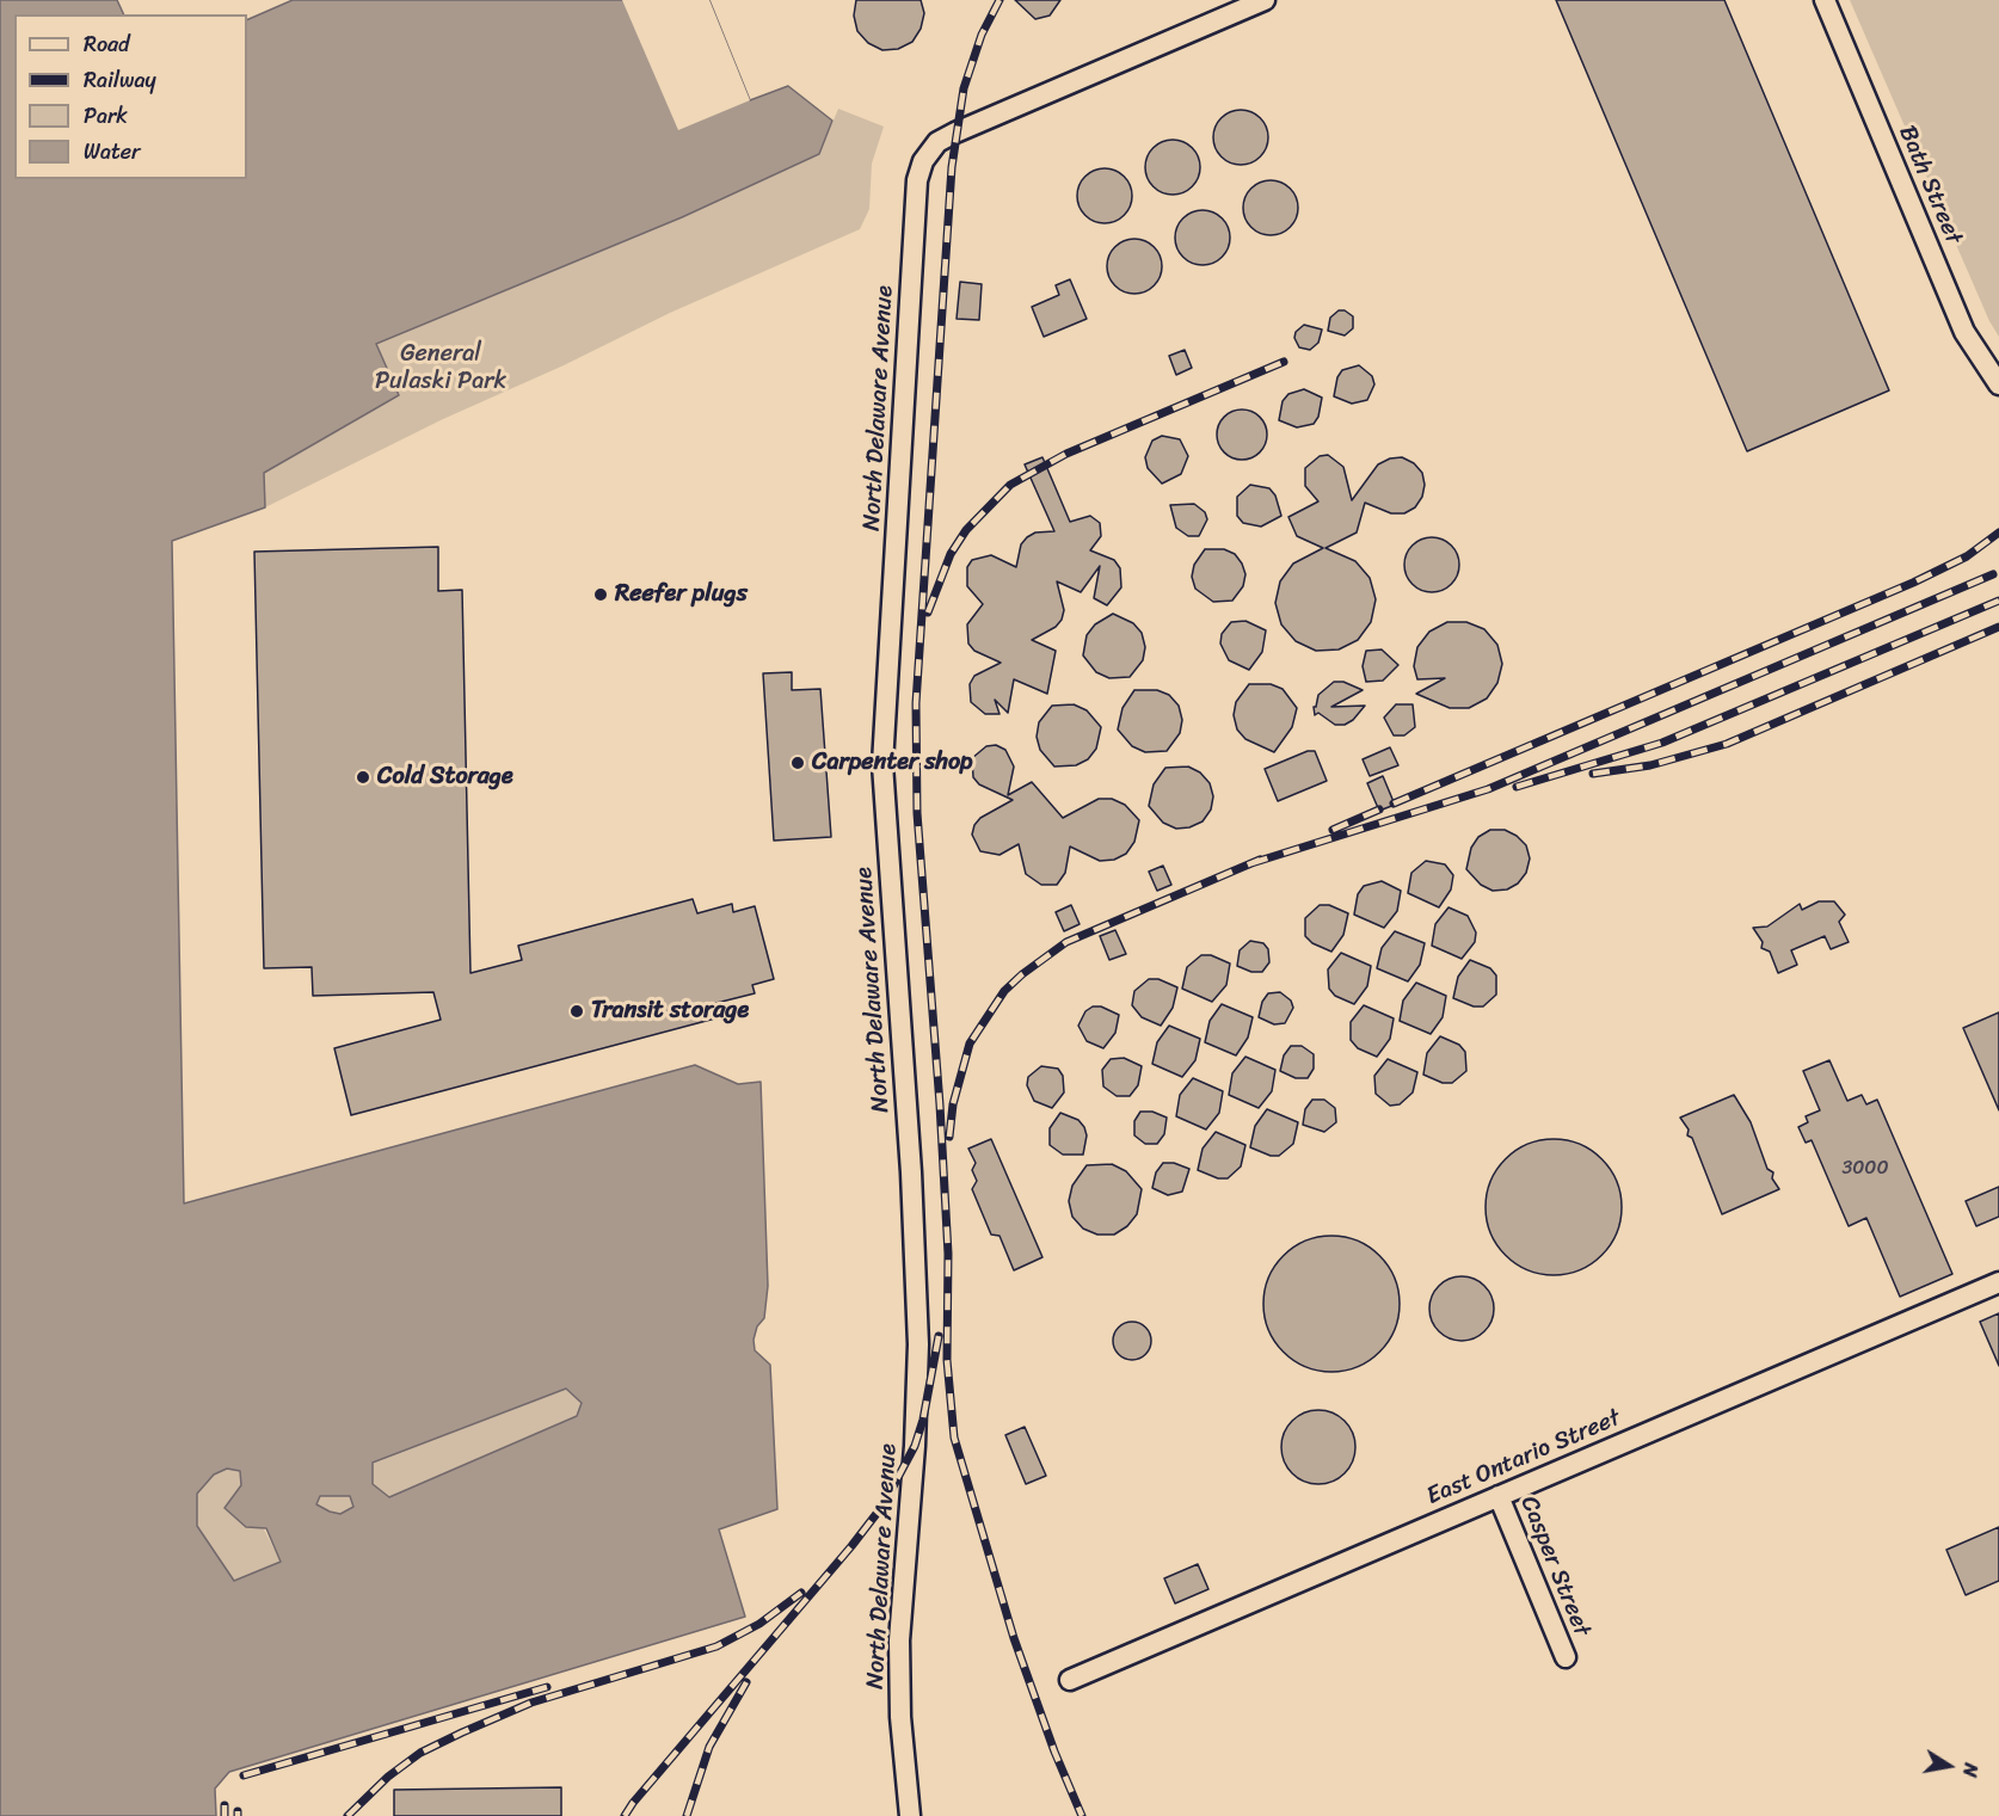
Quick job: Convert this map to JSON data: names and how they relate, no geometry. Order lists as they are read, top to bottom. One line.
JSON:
{"streets":{"street":["Bath Street","North Delaware Avenue","East Ontario Street","Casper Street"]},"crossings":[["East Ontario Street","Casper Street"]],"parks":["General Pulaski Park"],"places":["Reefer plugs","Carpenter shop","Cold Storage","Transit storage"],"house_numbers":["3000"],"legend":["Road","Railway","Park","Water"],"north":"right"}
